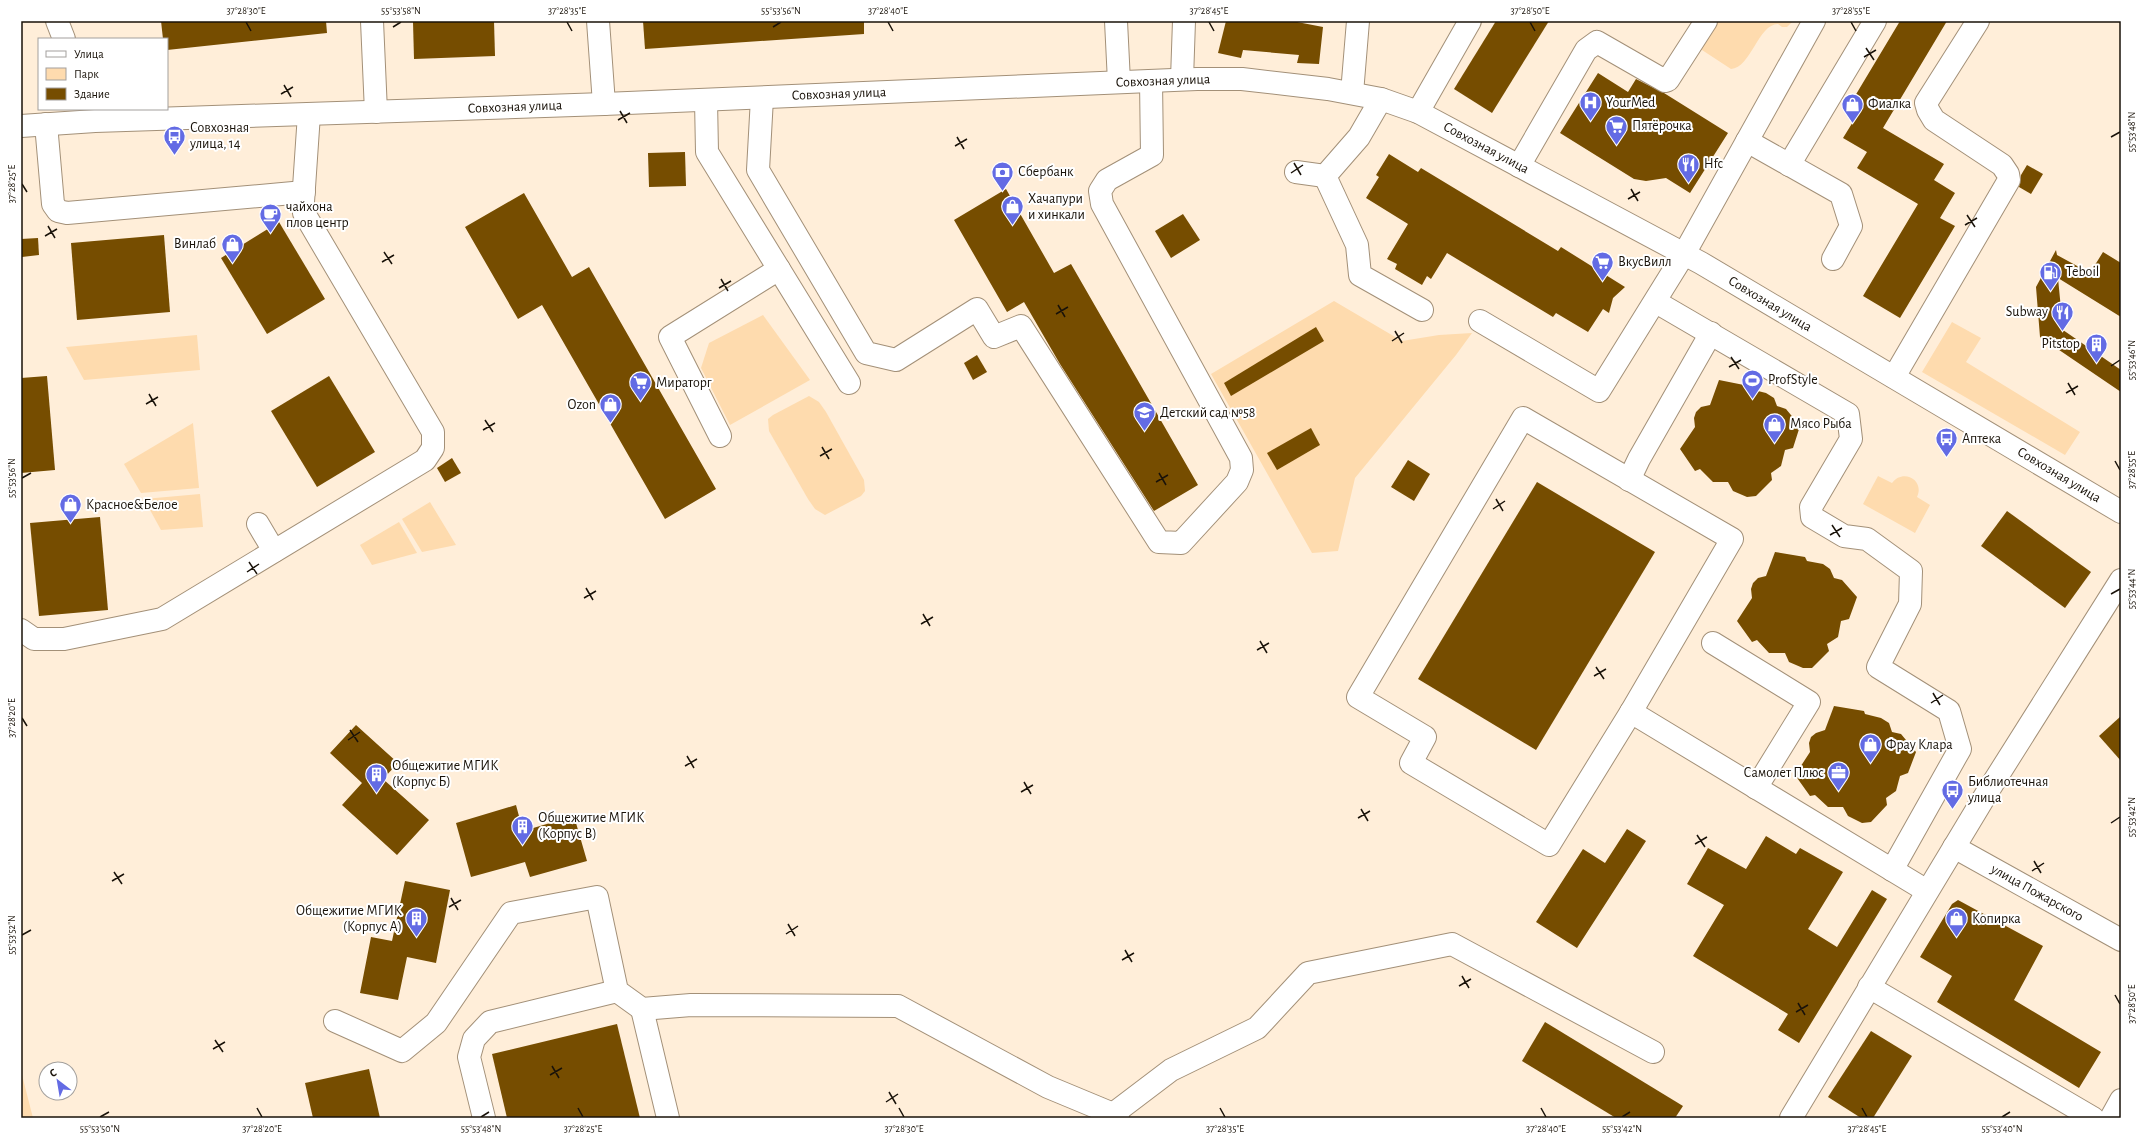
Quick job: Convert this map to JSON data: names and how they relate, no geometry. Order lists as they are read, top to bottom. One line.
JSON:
{"streets":{"street":["Совхозная улица","улица Пожарского"]},"places":{"hospital":["YourMed"],"shop":["Фиалка","Хачапури и хинкали","Винлаб","Ozon","Мясо Рыба","Красное&Белое","Фрау Клара","Копирка"],"supermarket":["Пятёрочка","ВкусВилл","Мираторг"],"bus stop":["Совхозная улица, 14","Аптека","Библиотечная улица"],"restaurant":["Hfc","Subway"],"bank":["Сбербанк"],"cafe":["чайхона плов центр"],"fuel station":["Teboil"],"building":["Pitstop","Общежитие МГИК (Корпус Б)","Общежитие МГИК (Корпус В)","Общежитие МГИК (Корпус А)"],"sports":["ProfStyle"],"school or university":["Детский сад №58"],"office":["Самолет Плюс"]},"legend":["Улица","Парк","Здание"],"north":"top left","coordinates":["37°28'30\"E","55°53'58\"N","37°28'35\"E","55°53'56\"N","37°28'40\"E","37°28'45\"E","37°28'50\"E","37°28'55\"E","55°53'48\"N","37°28'25\"E","55°53'46\"N","55°53'44\"N","37°28'20\"E","55°53'42\"N","55°53'52\"N","55°53'50\"N","55°53'40\"N"]}
